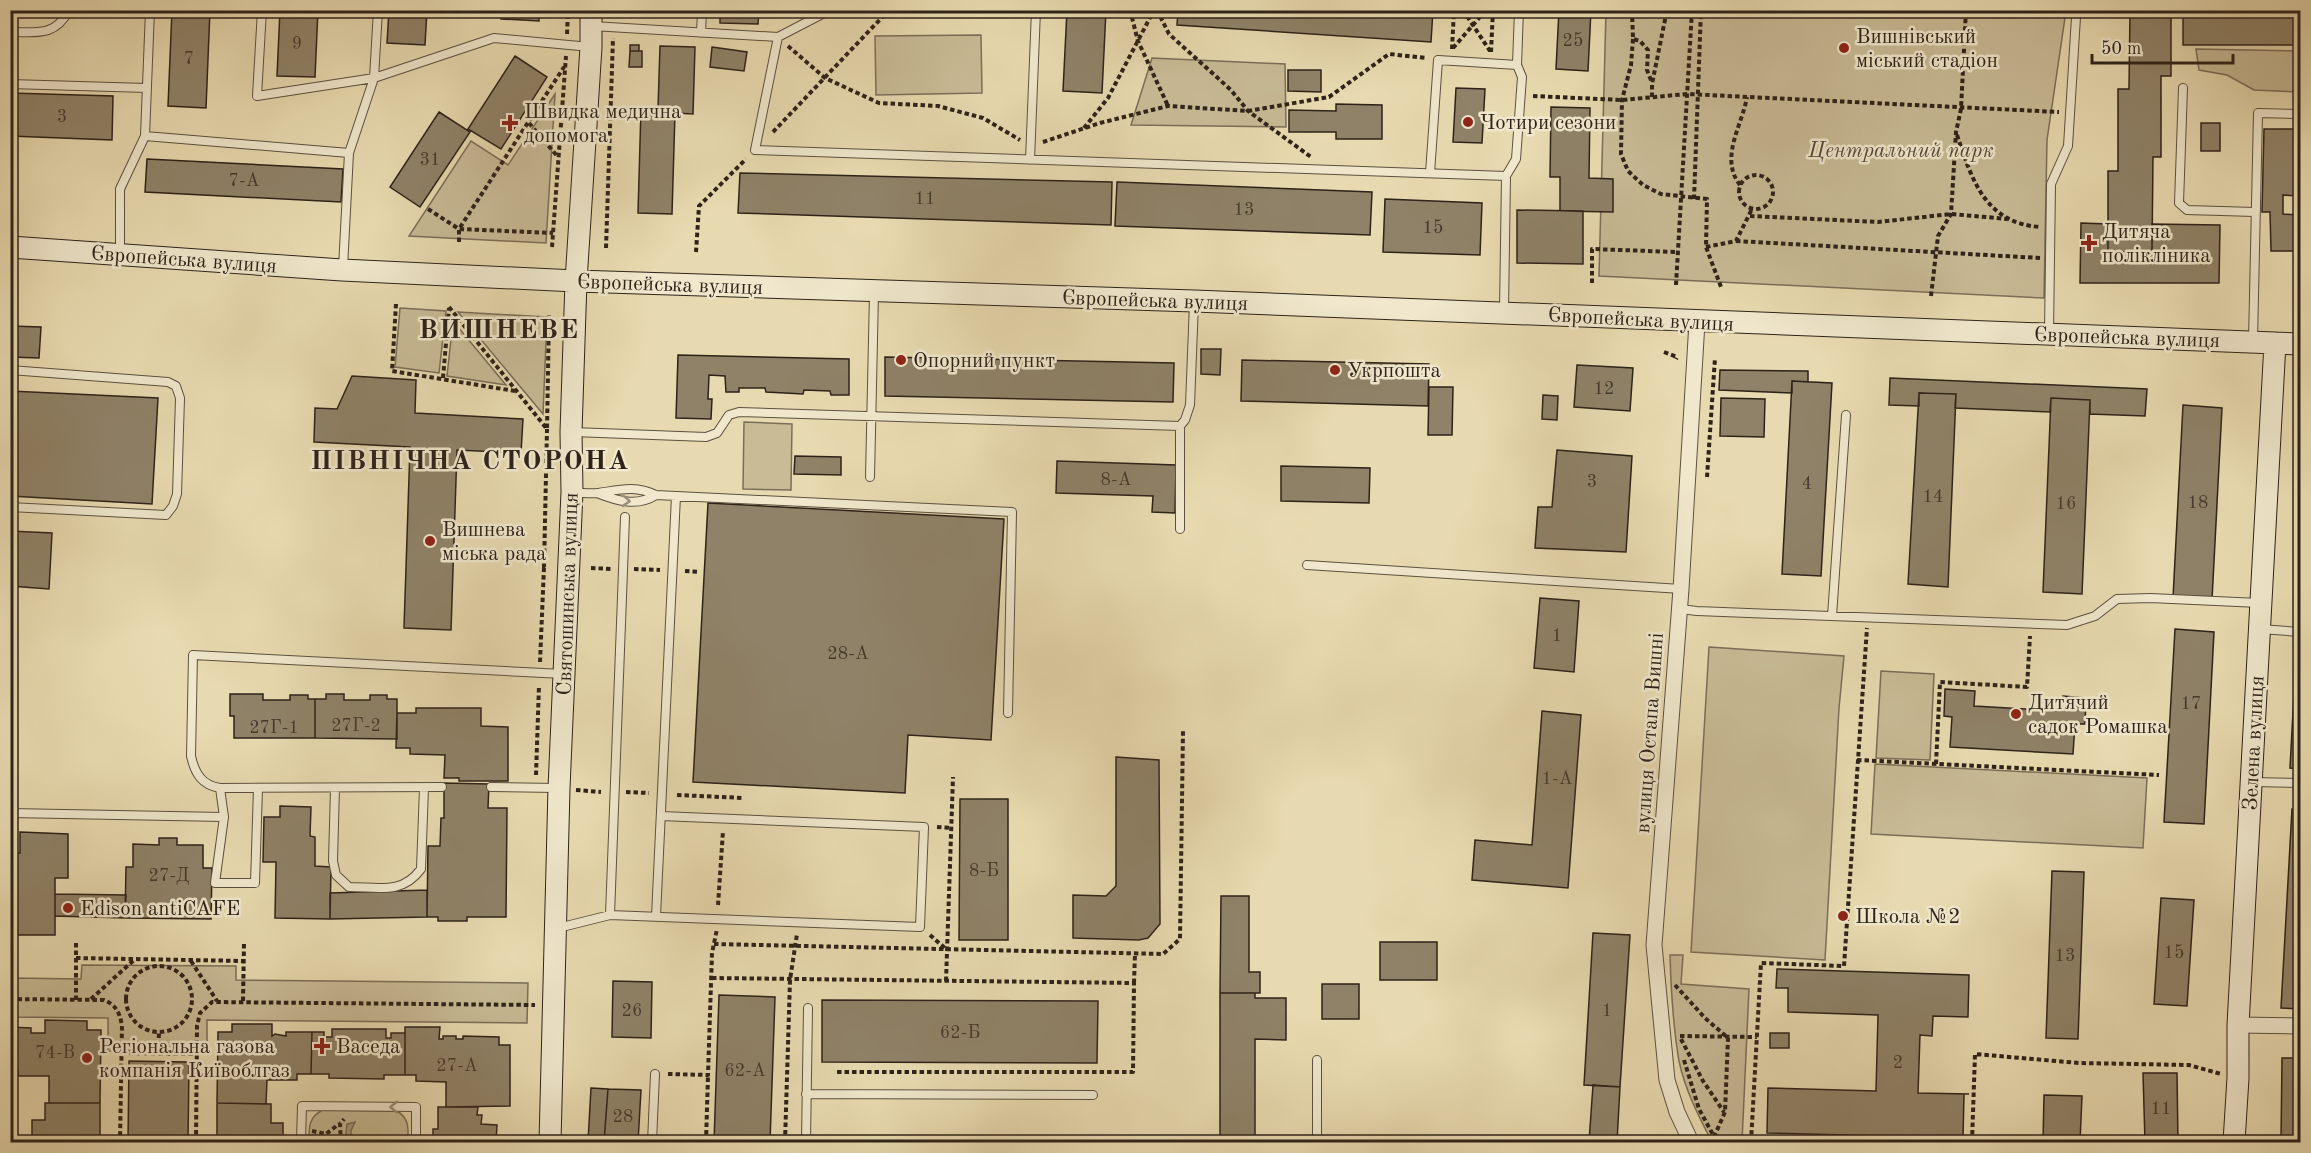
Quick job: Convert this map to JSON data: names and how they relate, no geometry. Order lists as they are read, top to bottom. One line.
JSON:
{"streets":{"street":["Європейська вулиця","Святошинська вулиця","вулиця Остапа Вишні","Зелена вулиця"]},"crossings":[["Європейська вулиця","Святошинська вулиця"],["Європейська вулиця","вулиця Остапа Вишні"],["Європейська вулиця","Зелена вулиця"]],"districts":["ВИШНЕВЕ","ПІВНІЧНА СТОРОНА"],"parks":["Центральний парк"],"places":{"other":["Вишнівський міський стадіон","Чотири сезони","Опорний пункт","Укрпошта","Вишнева міська рада","Дитячий садок Ромашка","Edison antiCAFE","Школа №2","Регіональна газова компанія Київоблгаз"],"health":["Швидка медична допомога","Дитяча полікліника","Васеда"]},"house_numbers":["25","9","7","3","31","7-А","11","13","15","12","8-А","3","4","14","18","16","1","28-А","17","27Г-2","27Г-1","1-А","8-Б","27-Д","15","13","26","1","62-Б","74-В","2","27-А","62-А","11","28"],"scale_bar":"50 m"}
